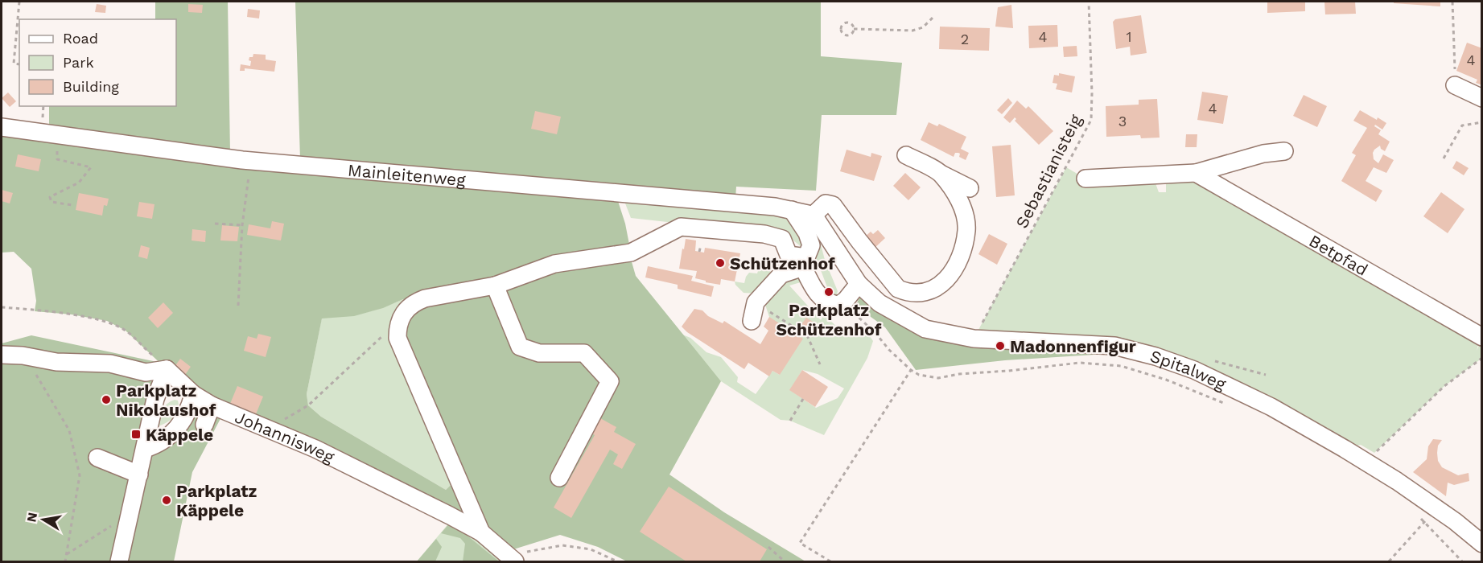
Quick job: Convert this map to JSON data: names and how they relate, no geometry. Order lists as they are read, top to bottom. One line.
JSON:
{"streets":{"street":["Mainleitenweg","Betpfad","Spitalweg","Johannisweg"],"path":["Sebastianisteig"]},"crossings":[["Sebastianisteig","Spitalweg"],["Mainleitenweg","Spitalweg"]],"places":{"other":["Schützenhof","Parkplatz Schützenhof","Madonnenfigur","Parkplatz Nikolaushof","Parkplatz Käppele"],"transit":["Käppele"]},"house_numbers":["4","1","2","4","4","3"],"legend":["Road","Park","Building"],"north":"left"}
